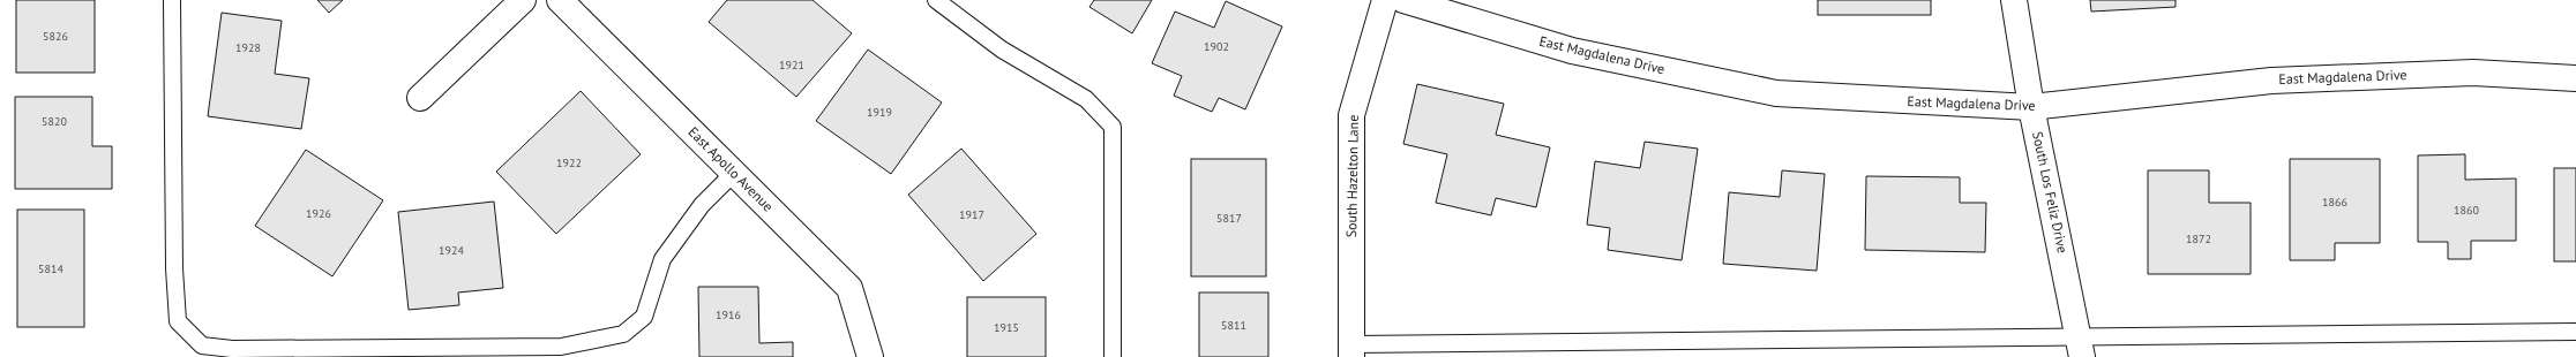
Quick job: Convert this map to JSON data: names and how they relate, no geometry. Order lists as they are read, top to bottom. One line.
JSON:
{"streets":{"street":["East Magdalena Drive","East Apollo Avenue","South Hazelton Lane","South Los Feliz Drive"]},"crossings":[["East Magdalena Drive","South Los Feliz Drive"]],"house_numbers":["5826","1902","1928","1921","1919","5820","1922","1866","1860","1926","1917","5817","1872","1924","5814","1916","5811","1915"]}
